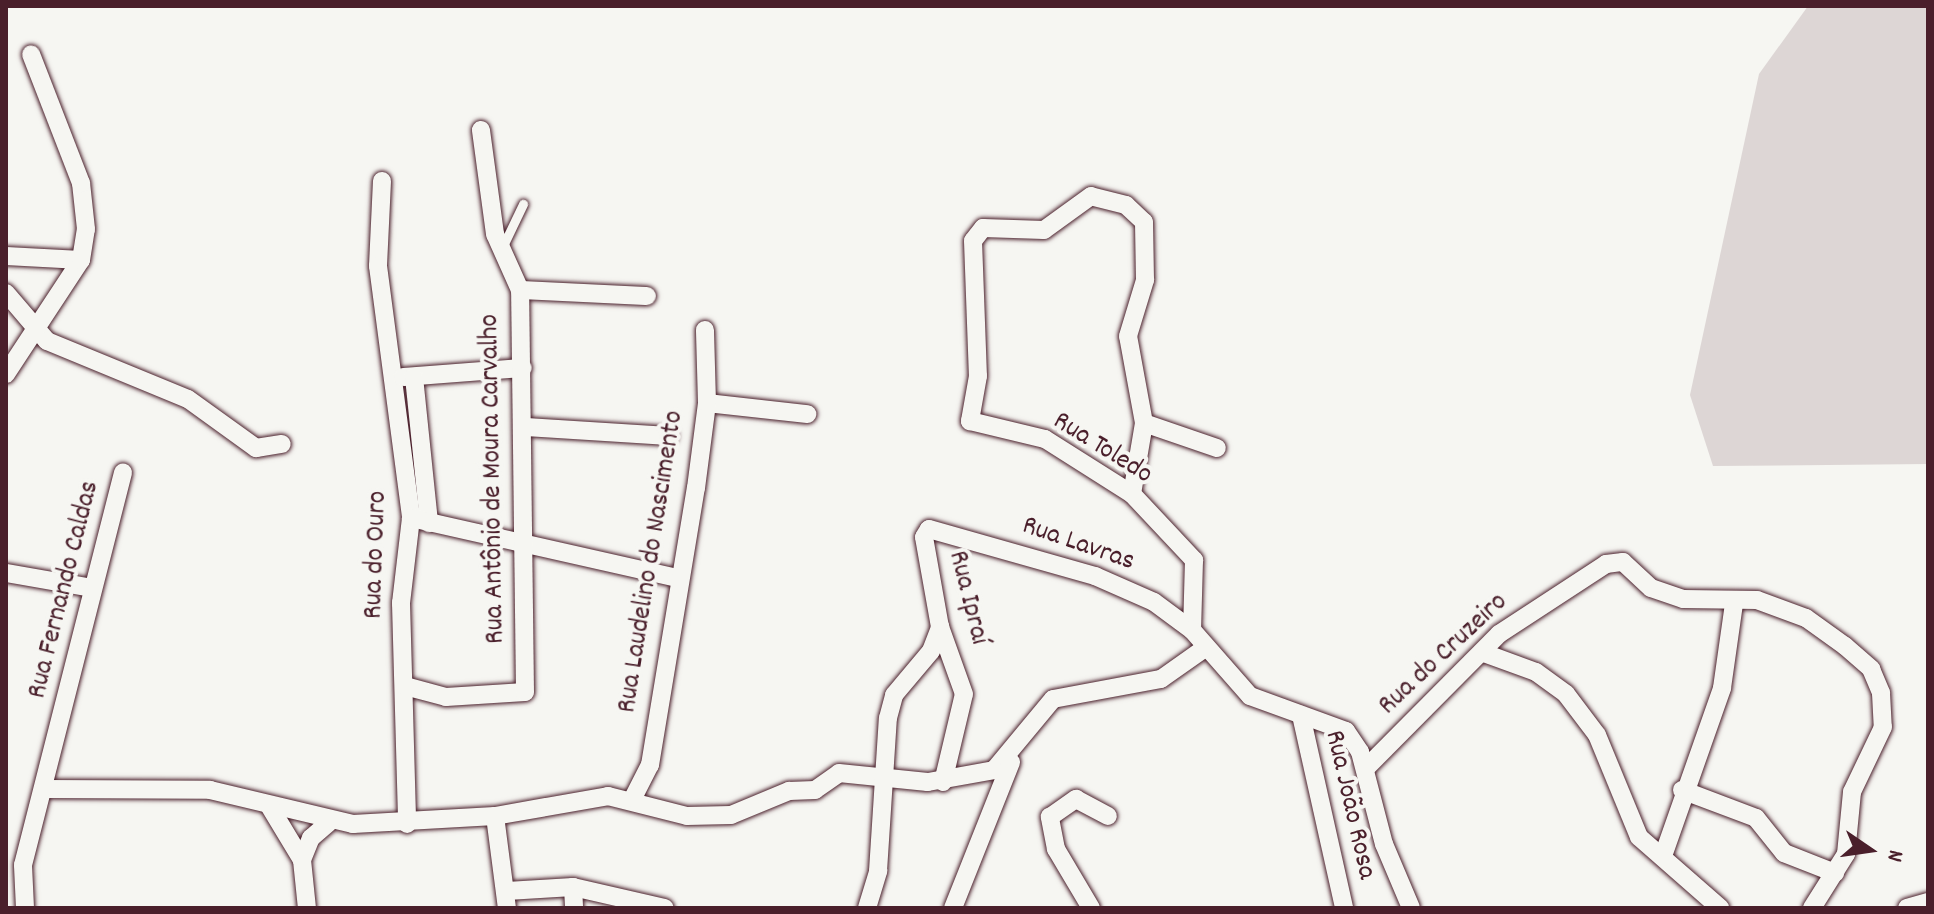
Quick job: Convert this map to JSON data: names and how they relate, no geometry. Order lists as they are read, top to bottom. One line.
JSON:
{"streets":{"street":["Rua Toledo","Rua Antônio de Moura Carvalho","Rua Lavras","Rua do Ouro","Rua Laudelino do Nascimento","Rua Fernando Caldas","Rua Ipraí","Rua do Cruzeiro","Rua João Rosa"]},"crossings":[["Rua Toledo","Rua Lavras"],["Rua Antônio de Moura Carvalho","Rua do Ouro"],["Rua Lavras","Rua Ipraí"]],"north":"right"}
